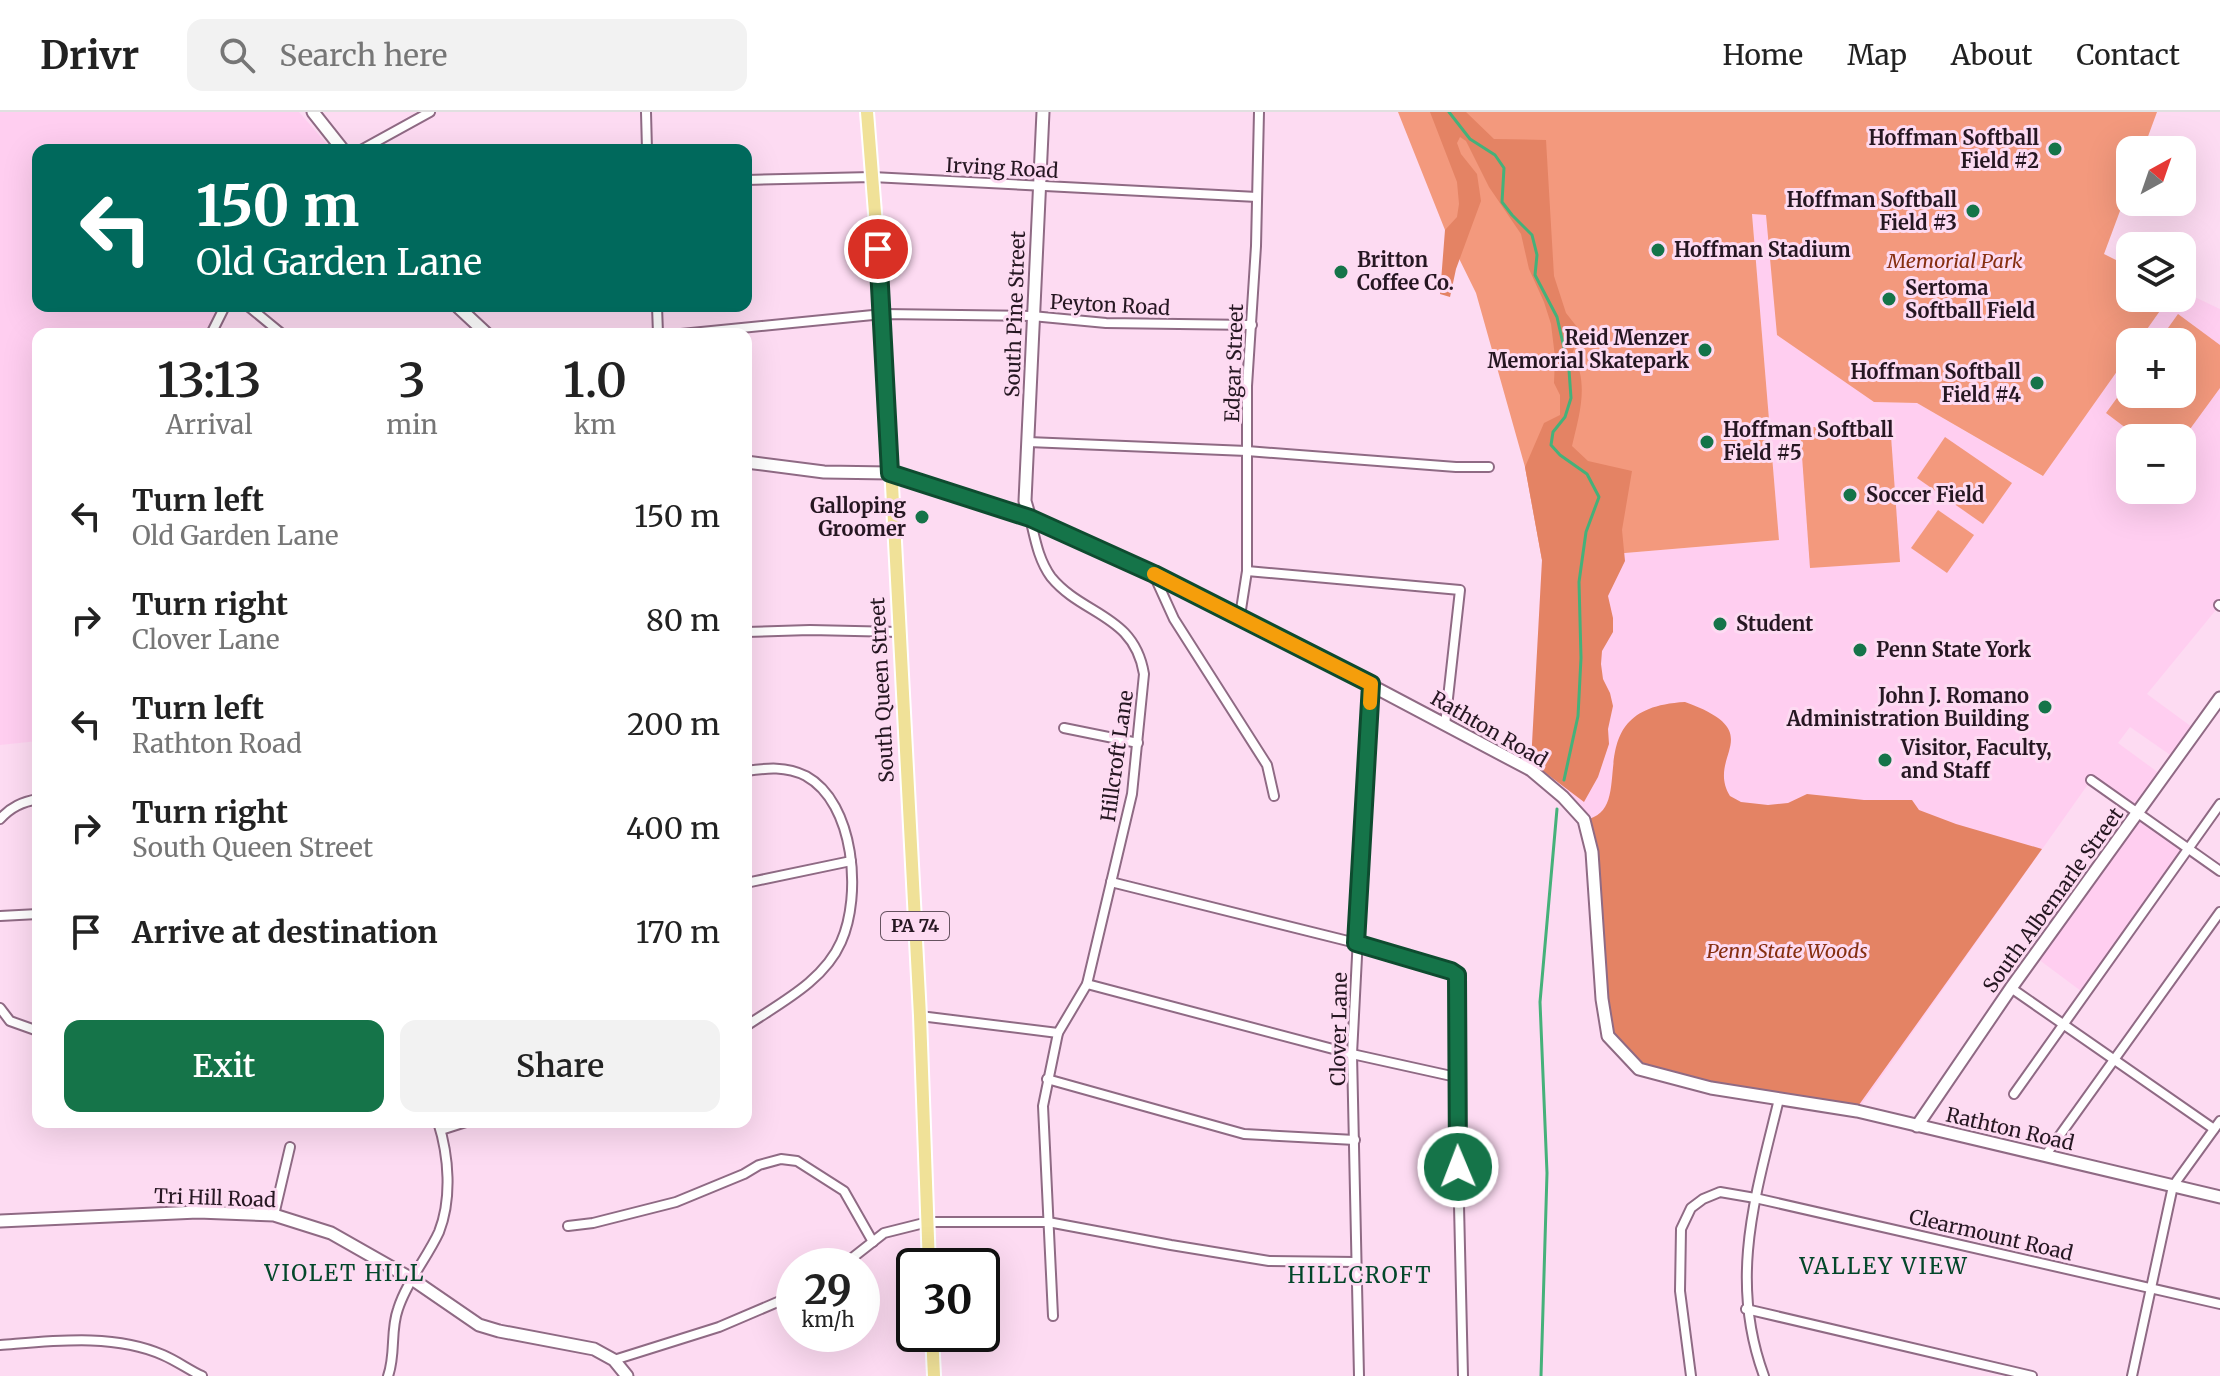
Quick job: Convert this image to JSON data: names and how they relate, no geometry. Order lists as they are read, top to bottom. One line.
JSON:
{"streets":{"main road":["South Queen Street","PA 74"],"street":["Irving Road","Peyton Road","South Pine Street","Edgar Street","Rathton Road","Hillcroft Lane","South Albemarle Street","Clover Lane","Tri Hill Road","Clearmount Road"]},"crossings":[["Irving Road","South Pine Street"],["Irving Road","Edgar Street"],["Irving Road","South Queen Street"],["Peyton Road","South Pine Street"],["Peyton Road","Edgar Street"],["Peyton Road","South Queen Street"],["South Pine Street","Rathton Road"],["South Pine Street","Hillcroft Lane"],["Edgar Street","Rathton Road"],["South Queen Street","Rathton Road"],["Rathton Road","Hillcroft Lane"],["Rathton Road","South Albemarle Street"],["Rathton Road","Clover Lane"]],"districts":["VALLEY VIEW","VIOLET HILL","HILLCROFT"],"parks":["Memorial Park","Penn State Woods"],"places":["Hoffman Softball Field #2","Hoffman Softball Field #3","Hoffman Stadium","Britton Coffee Co.","Sertoma Softball Field","Reid Menzer Memorial Skatepark","Hoffman Softball Field #4","Hoffman Softball Field #5","Soccer Field","Galloping Groomer","Student","Penn State York","John J. Romano Administration Building","Visitor, Faculty, and Staff"],"north":"top right","page":{"header":"Drivr","search":"Search here","nav":["Home","Map","About","Contact"],"map_buttons":["+","−"],"turn":["150 m","Old Garden Lane"],"eta":["13:13","Arrival","3","min","1.0","km"],"list":[{"name":"Turn left","note":"Old Garden Lane","value":"150 m"},{"name":"Turn right","note":"Clover Lane","value":"80 m"},{"name":"Turn left","note":"Rathton Road","value":"200 m"},{"name":"Turn right","note":"South Queen Street","value":"400 m"},{"name":"Arrive at destination","value":"170 m"}],"buttons":["Exit","Share"],"speed":"29 km/h","limit":"30"}}
